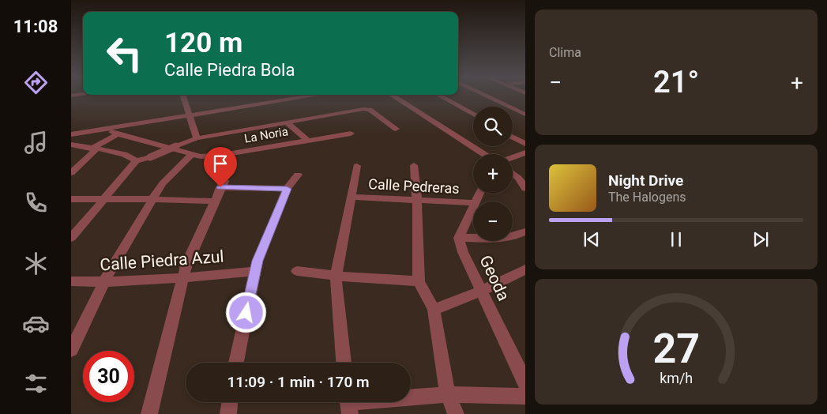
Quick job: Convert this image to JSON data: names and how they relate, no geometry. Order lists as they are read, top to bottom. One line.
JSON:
{"streets":{"street":["La Noria","Calle Pedreras","Calle Piedra Azul","Geoda"]},"page":{"tabs":"11:08","tile":"Clima","turn":["120 m","Calle Piedra Bola"],"heat":["−","21°","+"],"map_buttons":["+","−"],"song":["Night Drive","The Halogens"],"limit":"30","trip":"11:09 · 1 min · 170 m","gauge":["27","km/h"]}}
